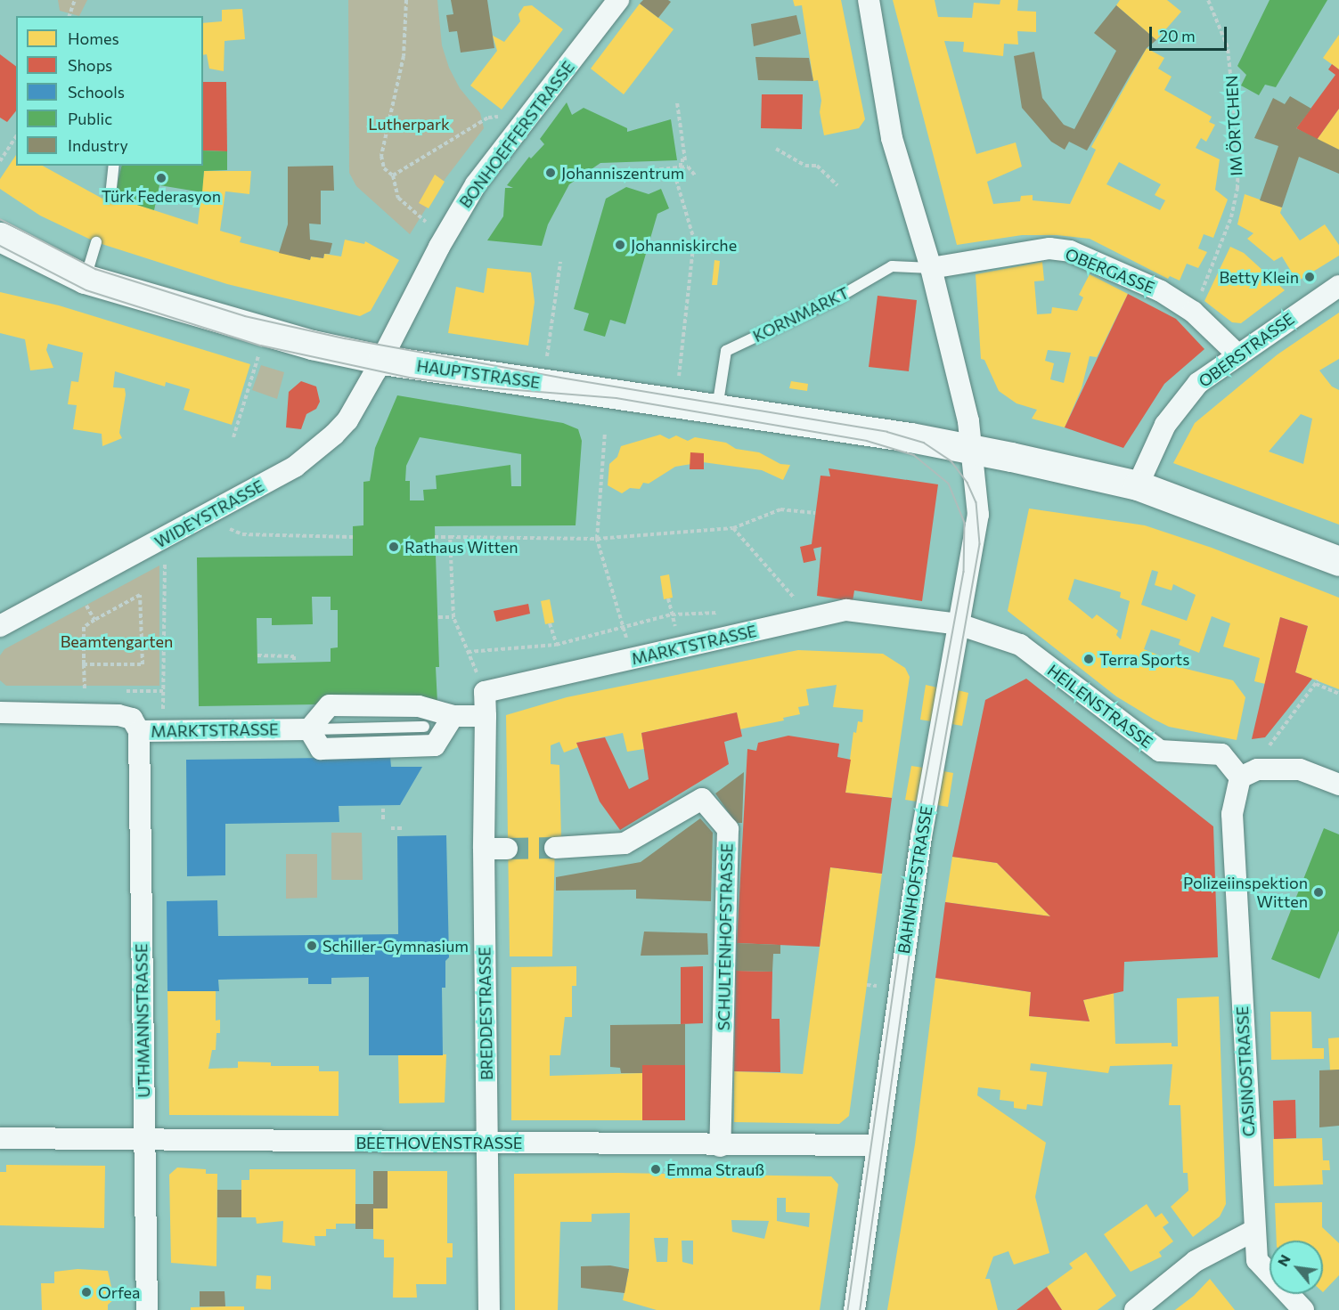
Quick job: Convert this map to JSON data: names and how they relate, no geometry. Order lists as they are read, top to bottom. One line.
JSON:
{"streets":{"main road":["HAUPTSTRASSE"],"street":["BONHOEFFERSTRASSE","OBERGASSE","OBERSTRASSE","WIDEYSTRASSE","MARKTSTRASSE","HEILENSTRASSE","BAHNHOFSTRASSE","SCHULTENHOFSTRASSE","BREDDESTRASSE","UTHMANNSTRASSE","CASINOSTRASSE","BEETHOVENSTRASSE"],"lane":["KORNMARKT"],"path":["IM ÖRTCHEN"]},"crossings":[["IM ÖRTCHEN","OBERGASSE"],["BONHOEFFERSTRASSE","HAUPTSTRASSE"],["BONHOEFFERSTRASSE","WIDEYSTRASSE"],["OBERGASSE","KORNMARKT"],["OBERGASSE","OBERSTRASSE"],["OBERGASSE","BAHNHOFSTRASSE"],["KORNMARKT","HAUPTSTRASSE"],["KORNMARKT","BAHNHOFSTRASSE"],["OBERSTRASSE","HAUPTSTRASSE"],["HAUPTSTRASSE","WIDEYSTRASSE"],["HAUPTSTRASSE","BAHNHOFSTRASSE"],["MARKTSTRASSE","HEILENSTRASSE"],["MARKTSTRASSE","BAHNHOFSTRASSE"],["MARKTSTRASSE","UTHMANNSTRASSE"],["HEILENSTRASSE","BAHNHOFSTRASSE"],["HEILENSTRASSE","CASINOSTRASSE"],["BAHNHOFSTRASSE","BEETHOVENSTRASSE"],["SCHULTENHOFSTRASSE","BEETHOVENSTRASSE"],["BREDDESTRASSE","BEETHOVENSTRASSE"],["UTHMANNSTRASSE","BEETHOVENSTRASSE"]],"parks":["Lutherpark","Beamtengarten"],"places":["Johanniszentrum","Türk Federasyon","Johanniskirche","Betty Klein","Rathaus Witten","Terra Sports","Polizeiinspektion Witten","Schiller-Gymnasium","Emma Strauß","Orfea"],"legend":["Homes","Shops","Schools","Public","Industry"],"scale_bar":"20 m","north":"top left"}
